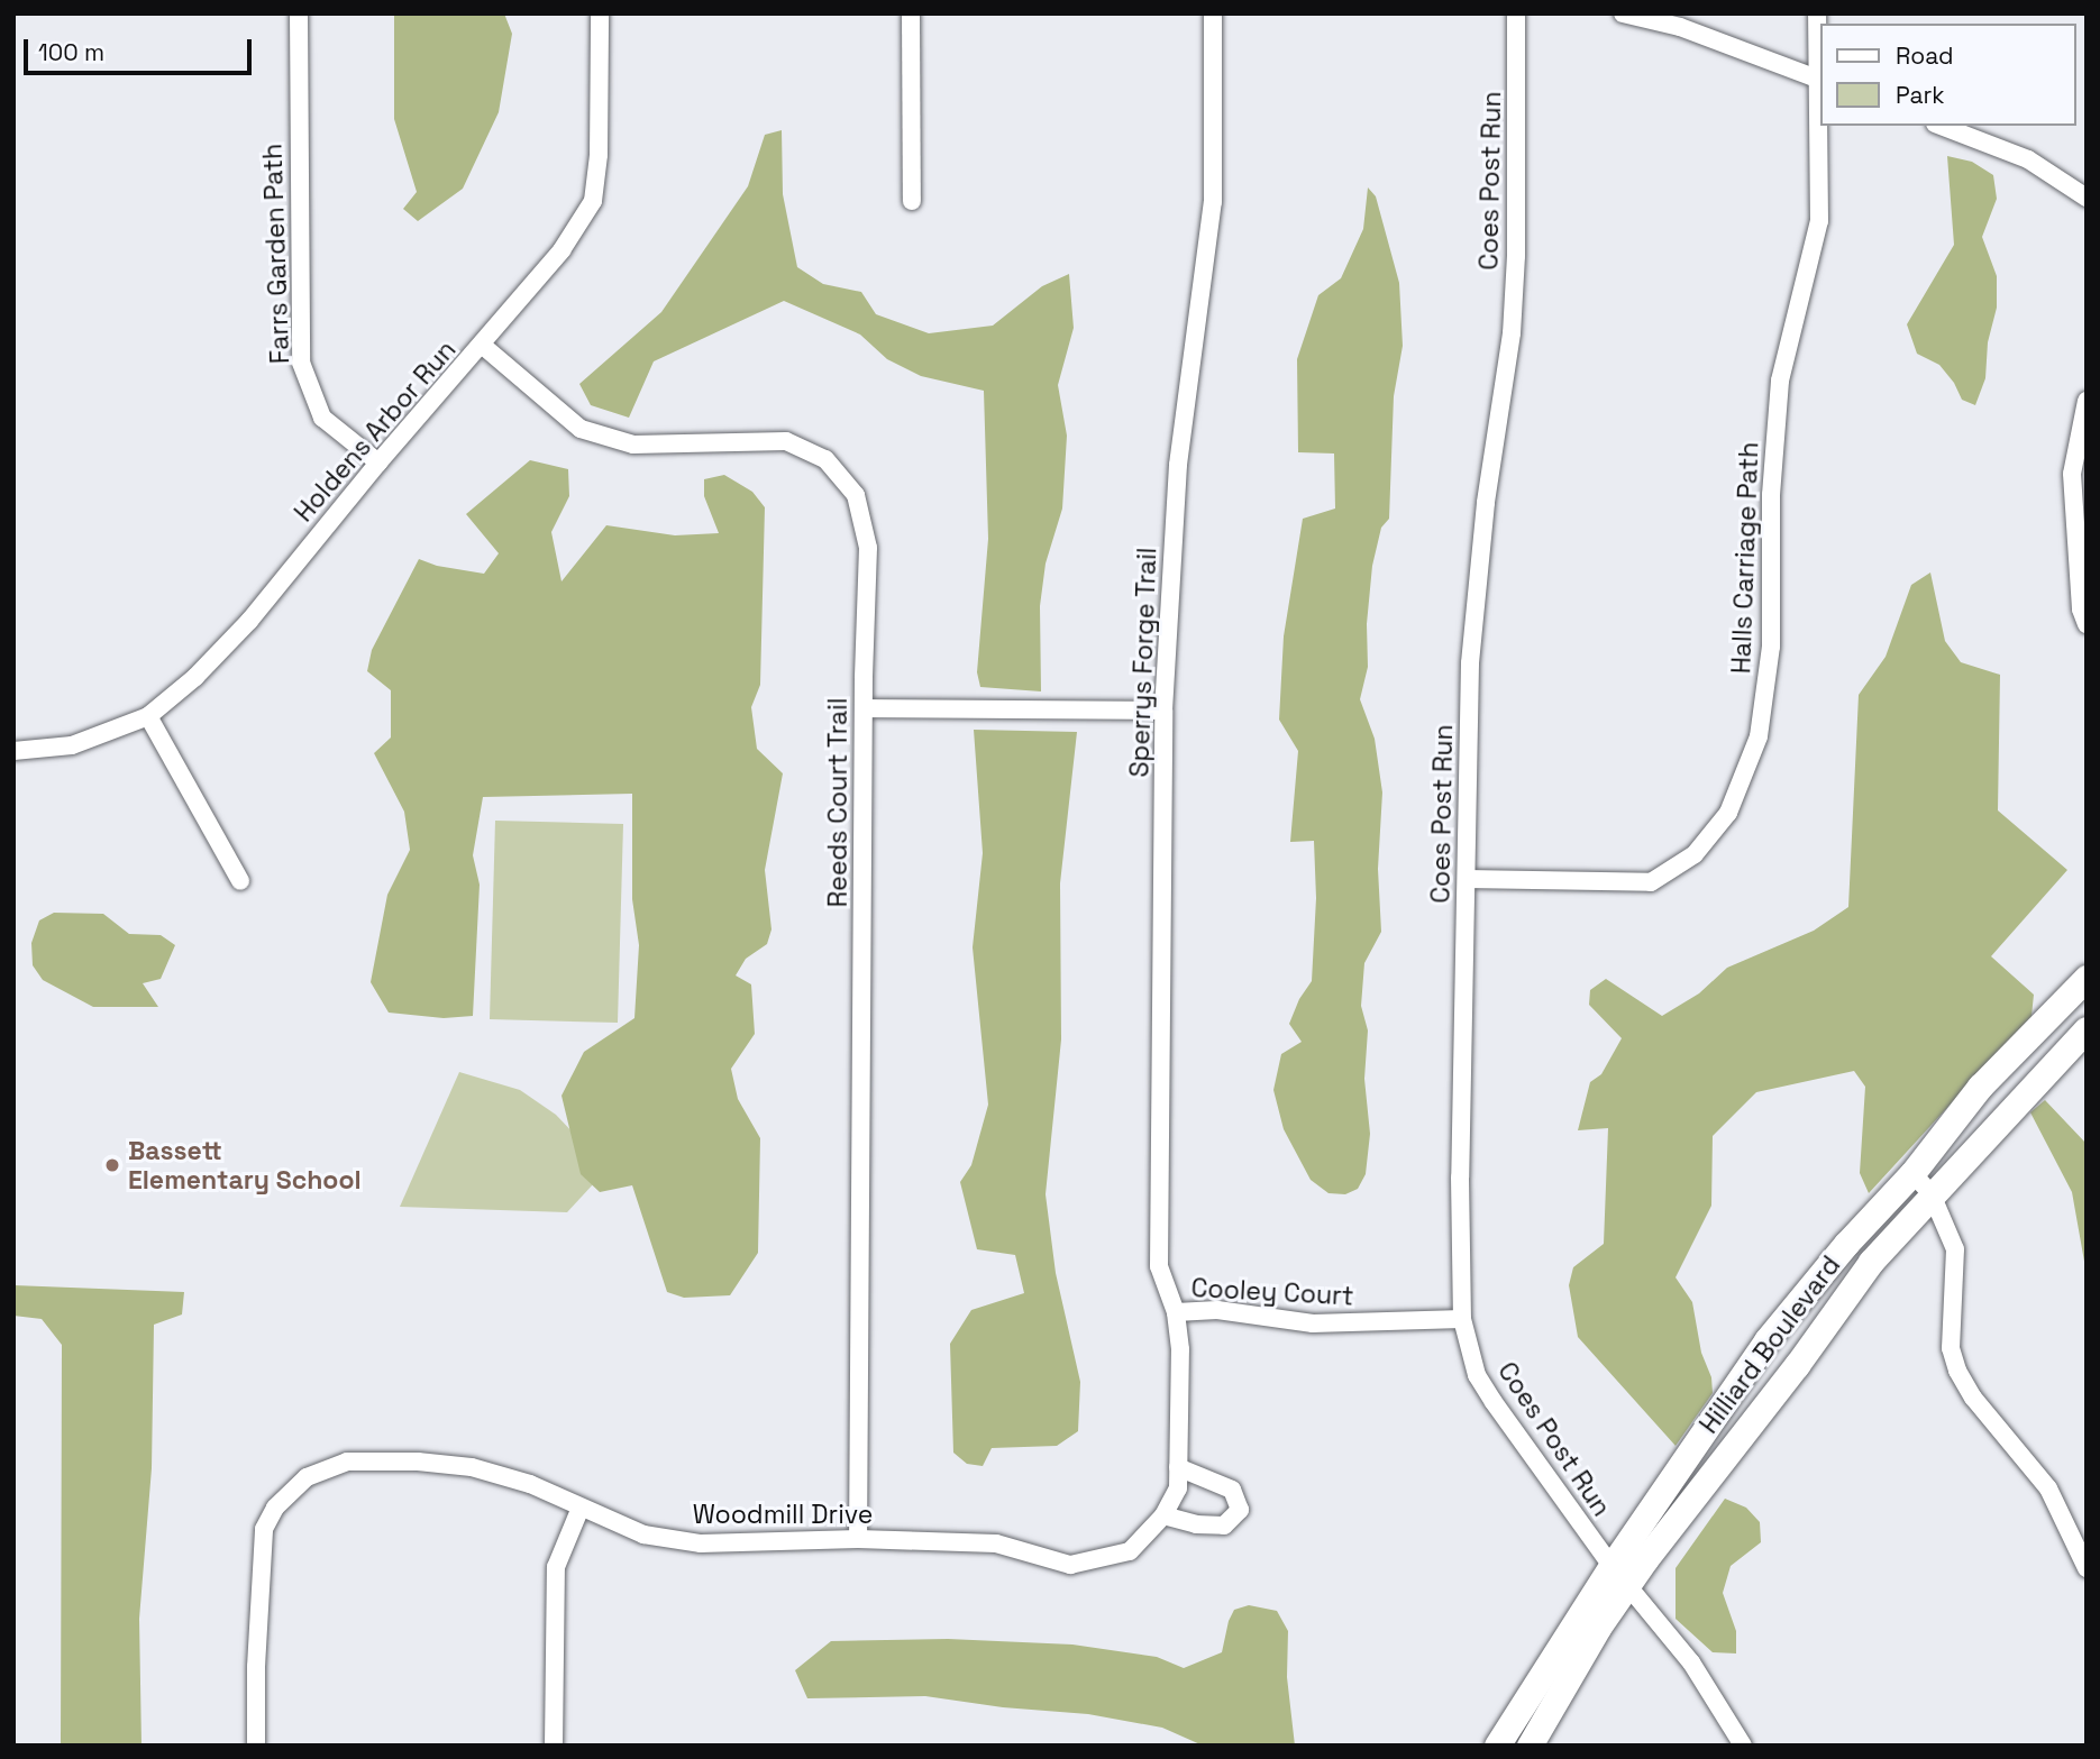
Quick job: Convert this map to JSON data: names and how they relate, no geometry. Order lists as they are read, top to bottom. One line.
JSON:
{"streets":{"main road":["Hilliard Boulevard"],"street":["Coes Post Run","Farrs Garden Path","Holdens Arbor Run","Halls Carriage Path","Sperrys Forge Trail","Reeds Court Trail","Cooley Court","Woodmill Drive"]},"crossings":[["Coes Post Run","Halls Carriage Path"],["Coes Post Run","Cooley Court"],["Coes Post Run","Hilliard Boulevard"],["Farrs Garden Path","Holdens Arbor Run"],["Holdens Arbor Run","Reeds Court Trail"],["Sperrys Forge Trail","Cooley Court"],["Sperrys Forge Trail","Woodmill Drive"],["Reeds Court Trail","Woodmill Drive"]],"places":["Bassett Elementary School"],"legend":["Road","Park"],"scale_bar":"100 m"}
